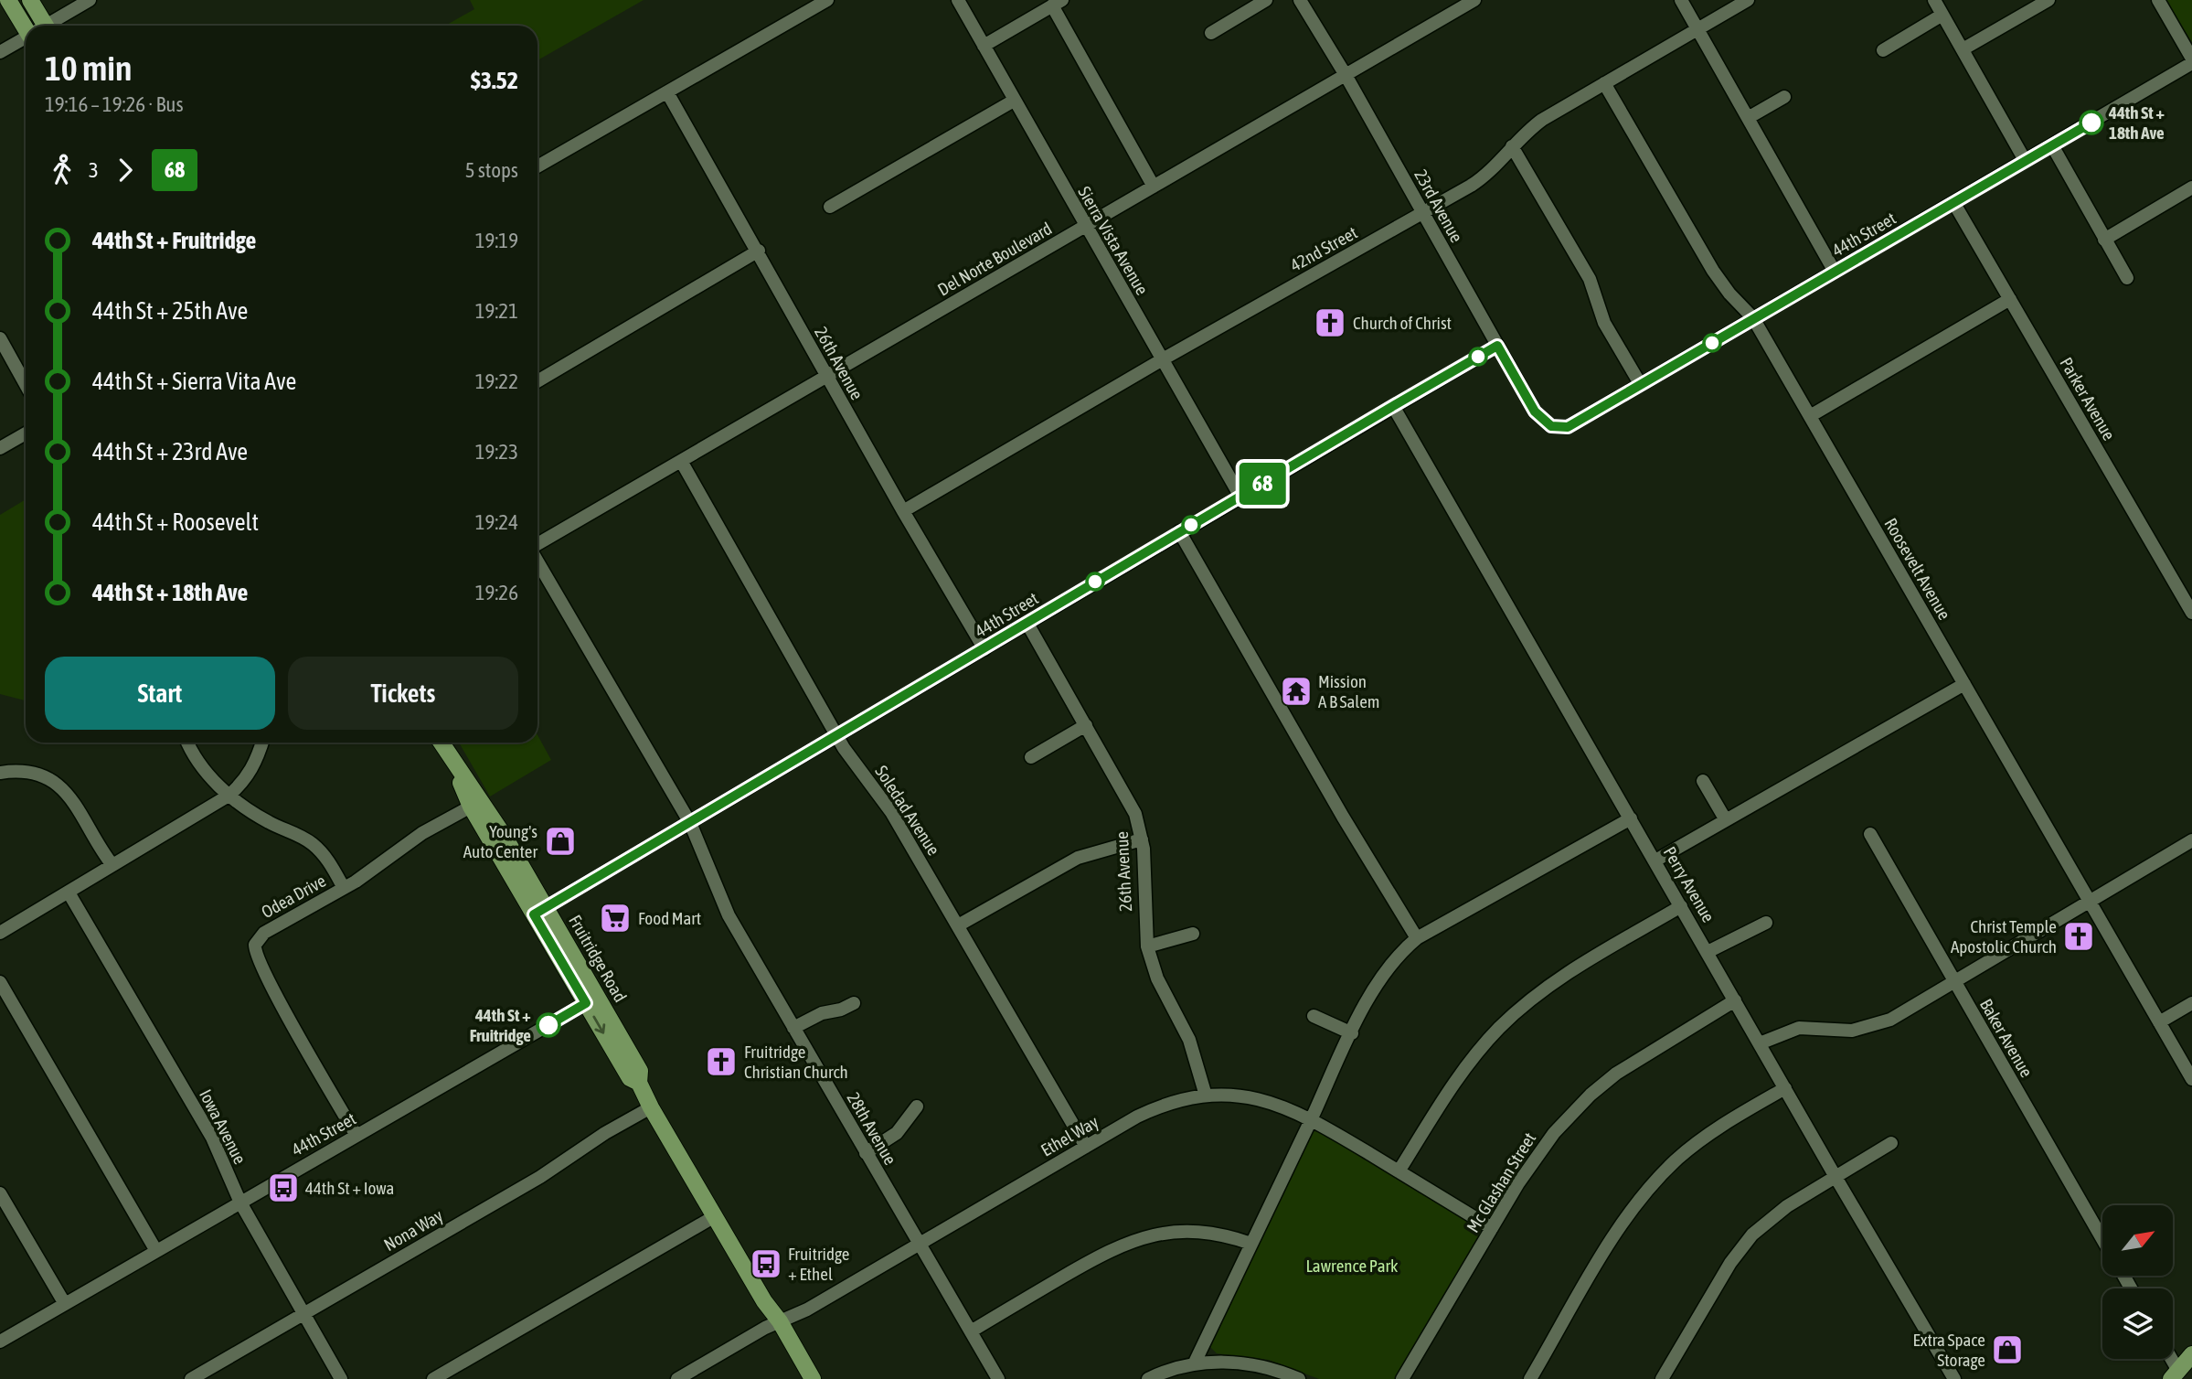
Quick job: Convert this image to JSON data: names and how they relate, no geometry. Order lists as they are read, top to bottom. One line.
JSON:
{"streets":{"main road":["Fruitridge Road"],"street":["23rd Avenue","44th Street","Sierra Vista Avenue","42nd Street","Del Norte Boulevard","26th Avenue","Parker Avenue","Roosevelt Avenue","Soledad Avenue","Perry Avenue","Odea Drive","Baker Avenue","Iowa Avenue","28th Avenue","Ethel Way","Mc Glashan Street","Nona Way"]},"crossings":[["23rd Avenue","44th Street"],["23rd Avenue","42nd Street"],["23rd Avenue","Del Norte Boulevard"],["44th Street","Sierra Vista Avenue"],["44th Street","26th Avenue"],["44th Street","Parker Avenue"],["44th Street","Roosevelt Avenue"],["44th Street","Soledad Avenue"],["44th Street","Perry Avenue"],["44th Street","Odea Drive"],["44th Street","Fruitridge Road"],["44th Street","Iowa Avenue"],["44th Street","28th Avenue"],["Sierra Vista Avenue","42nd Street"],["Sierra Vista Avenue","Del Norte Boulevard"],["42nd Street","26th Avenue"],["42nd Street","Roosevelt Avenue"],["Del Norte Boulevard","26th Avenue"],["Del Norte Boulevard","Soledad Avenue"],["26th Avenue","Ethel Way"],["Soledad Avenue","Ethel Way"],["Perry Avenue","Mc Glashan Street"],["Odea Drive","Fruitridge Road"],["Fruitridge Road","Ethel Way"],["Fruitridge Road","Nona Way"],["Iowa Avenue","Nona Way"],["28th Avenue","Ethel Way"],["Ethel Way","Mc Glashan Street"]],"parks":["Lawrence Park"],"places":{"other":["44th St + 18th Ave","44th St + Fruitridge"],"church":["Church of Christ","Christ Temple Apostolic Church","Fruitridge Christian Church"],"temple":["Mission A B Salem"],"shop":["Young's Auto Center","Extra Space Storage"],"supermarket":["Food Mart"],"bus stop":["44th St + Iowa","Fruitridge + Ethel"]},"lines":["bus line 68"],"north":"top right","page":{"on_map":"68","heading":["10 min","19:16 – 19:26 · Bus","$3.52"],"legs":["3","68","5 stops"],"list":[{"name":"44th St + Fruitridge","value":"19:19"},{"name":"44th St + 25th Ave","value":"19:21"},{"name":"44th St + Sierra Vita Ave","value":"19:22"},{"name":"44th St + 23rd Ave","value":"19:23"},{"name":"44th St + Roosevelt","value":"19:24"},{"name":"44th St + 18th Ave","value":"19:26"}],"buttons":["Start","Tickets"]}}
